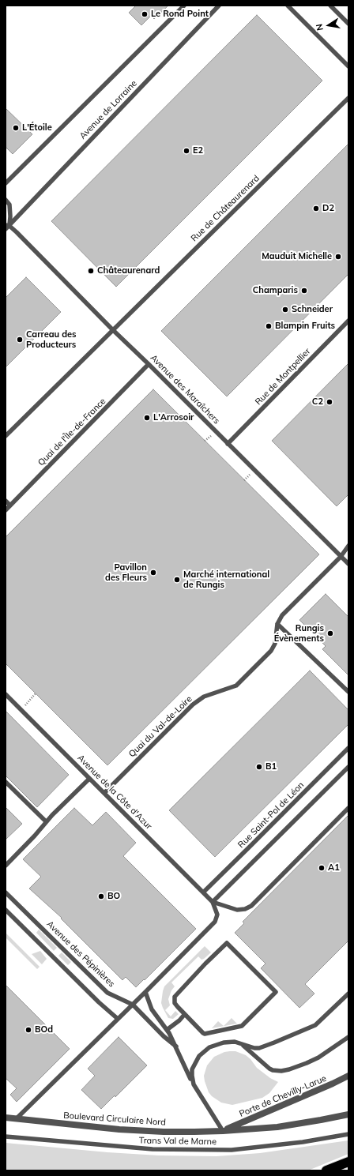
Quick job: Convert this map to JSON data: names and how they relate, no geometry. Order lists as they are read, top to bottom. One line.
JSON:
{"streets":{"street":["Porte de Chevilly-Larue","Boulevard Circulaire Nord"],"lane":["Avenue de Lorraine","Rue de Châteaurenard","Rue de Montpellier","Avenue des Maraîchers","Quai de l'Île-de-France","Quai du Val-de-Loire","Avenue de la Côte d'Azur","Rue Saint-Pol de Léon","Avenue des Pépinières","Trans Val de Marne"]},"crossings":[["Avenue de Lorraine","Avenue des Maraîchers"],["Rue de Châteaurenard","Avenue des Maraîchers"],["Rue de Montpellier","Avenue des Maraîchers"],["Avenue des Maraîchers","Quai de l'Île-de-France"],["Avenue des Maraîchers","Quai du Val-de-Loire"],["Quai du Val-de-Loire","Avenue de la Côte d'Azur"],["Avenue de la Côte d'Azur","Rue Saint-Pol de Léon"],["Porte de Chevilly-Larue","Boulevard Circulaire Nord"]],"places":["Le Rond Point","L'Étoile","E2","D2","Mauduit Michelle","Châteaurenard","Champaris","Schneider","Blampin Fruits","Carreau des Producteurs","C2","L'Arrosoir","Pavillon des Fleurs","Marché international de Rungis","Rungis Évènements","B1","A1","BO","BOd"],"north":"left"}
